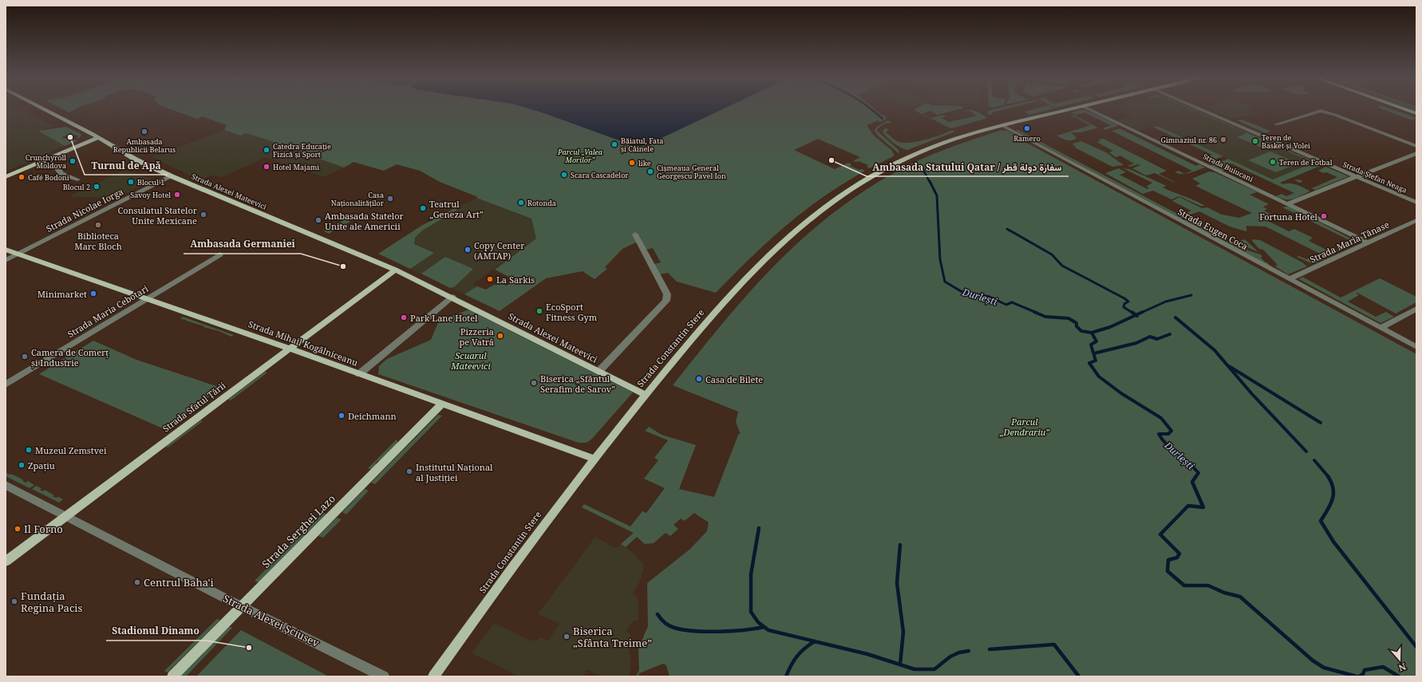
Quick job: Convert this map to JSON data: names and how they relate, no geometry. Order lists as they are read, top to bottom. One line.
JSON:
{"streets":{"main road":["Strada Alexei Mateevici","Strada Mihail Kogălniceanu","Strada Constantin Stere","Strada Sfatul Țării","Strada Serghei Lazo"],"street":["Strada Buiucani","Strada Ștefan Neaga","Strada Nicolae Iorga","Strada Eugen Coca","Strada Maria Tănase","Strada Maria Cebotari","Strada Alexei Șciusev"]},"crossings":[["Strada Buiucani","Strada Maria Tănase"],["Strada Alexei Mateevici","Strada Nicolae Iorga"],["Strada Alexei Mateevici","Strada Constantin Stere"],["Strada Alexei Mateevici","Strada Sfatul Țării"],["Strada Nicolae Iorga","Strada Mihail Kogălniceanu"],["Strada Eugen Coca","Strada Maria Tănase"],["Strada Eugen Coca","Strada Constantin Stere"],["Strada Maria Cebotari","Strada Mihail Kogălniceanu"],["Strada Mihail Kogălniceanu","Strada Constantin Stere"],["Strada Mihail Kogălniceanu","Strada Sfatul Țării"],["Strada Mihail Kogălniceanu","Strada Serghei Lazo"],["Strada Sfatul Țării","Strada Alexei Șciusev"],["Strada Serghei Lazo","Strada Alexei Șciusev"]],"water":["Durlești"],"parks":["Parcul „Valea Morilor”","Scuarul Mateevici","Parcul „Dendrariu”"],"places":["Ramero","Ambasada Republicii Belarus","Turnul de Apă","Gimnaziul nr. 86","Teren de Basket și Volei","Băiatul, Fata și Câinele","Catedra Educație Fizică și Sport","Ambasada Statului Qatar / سفارة دولة قطر","Crunchyroll Moldova","Teren de Fotbal","like","Hotel Majami","Cișmeaua General Georgescu Pavel Ion","Scara Cascadelor","Café Bodoni","Blocul 1","Blocul 2","Savoy Hotel","Casa Naționalităților","Rotonda","Teatrul „Geneza Art”","Consulatul Statelor Unite Mexicane","Fortuna Hotel","Ambasada Statelor Unite ale Americii","Biblioteca Marc Bloch","Copy Center (AMTAP)","Ambasada Germaniei","La Sarkis","Minimarket","EcoSport Fitness Gym","Park Lane Hotel","Pizzeria pe Vatră","Camera de Comerț și Industrie","Casa de Bilete","Biserica „Sfântul Serafim de Sarov”","Deichmann","Muzeul Zemstvei","Zpațiu","Institutul Național al Justiției","Il Forno","Centrul Baha'i","Fundația Regina Pacis","Biserica „Sfânta Treime”","Stadionul Dinamo"],"north":"bottom"}
